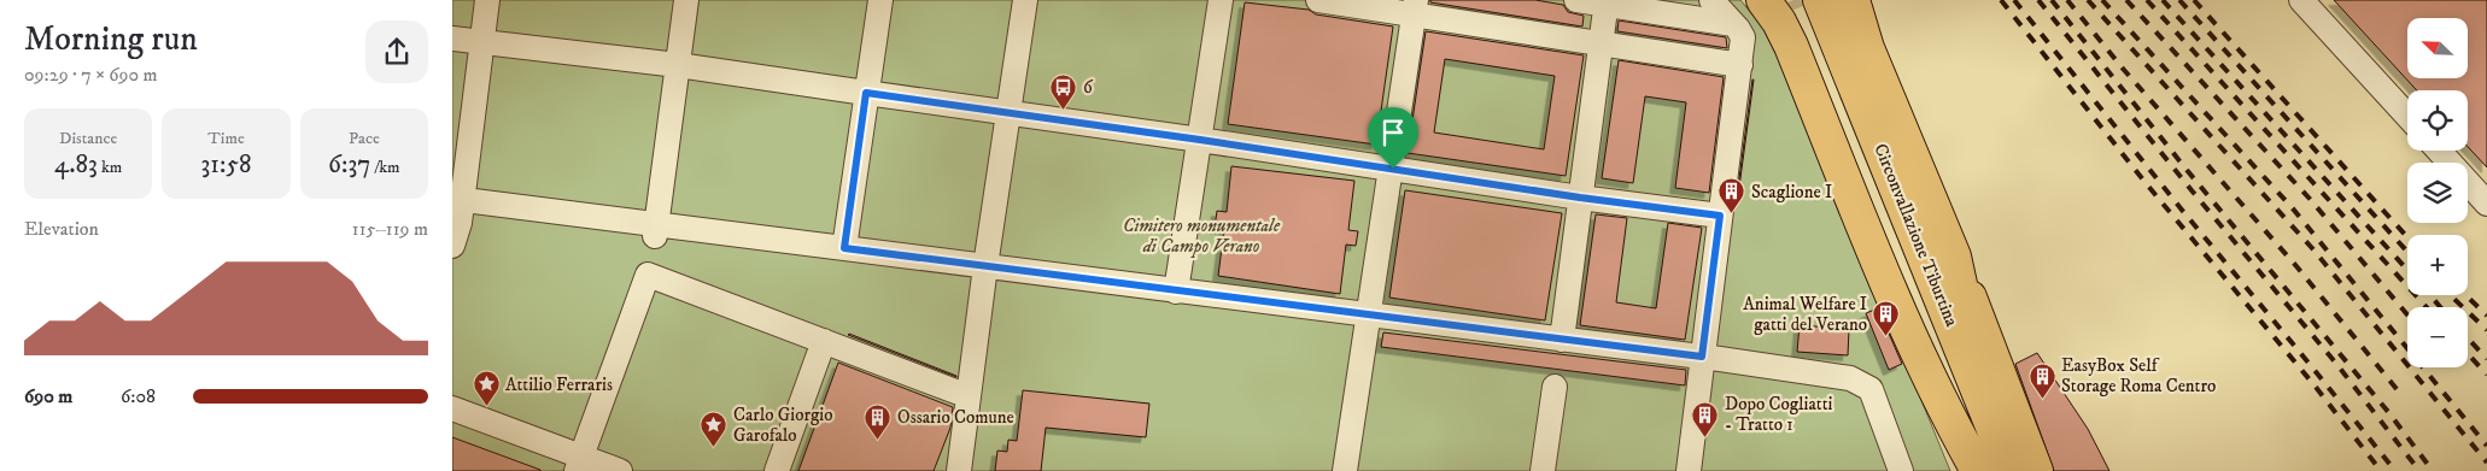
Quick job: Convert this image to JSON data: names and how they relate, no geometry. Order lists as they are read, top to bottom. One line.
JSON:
{"streets":{"highway":["Circonvallazione Tiburtina"]},"parks":["Cimitero monumentale di Campo Verano"],"places":{"bus stop":["6"],"building":["Scaglione I","Animal Welfare I gatti del Verano","EasyBox Self Storage Roma Centro","Dopo Cogliatti - Tratto 1","Ossario Comune"],"place":["Attilio Ferraris","Carlo Giorgio Garofalo"]},"north":"top left","page":{"heading":["Morning run","09:29 · 7 × 690 m"],"map_buttons":["+","−"],"stats":[["Distance","4.83 km"],["Time","31:58"],["Pace","6:37 /km"]],"chart":["Elevation","115–119 m"],"list":[{"name":"690 m","note":"6:08"}]}}
